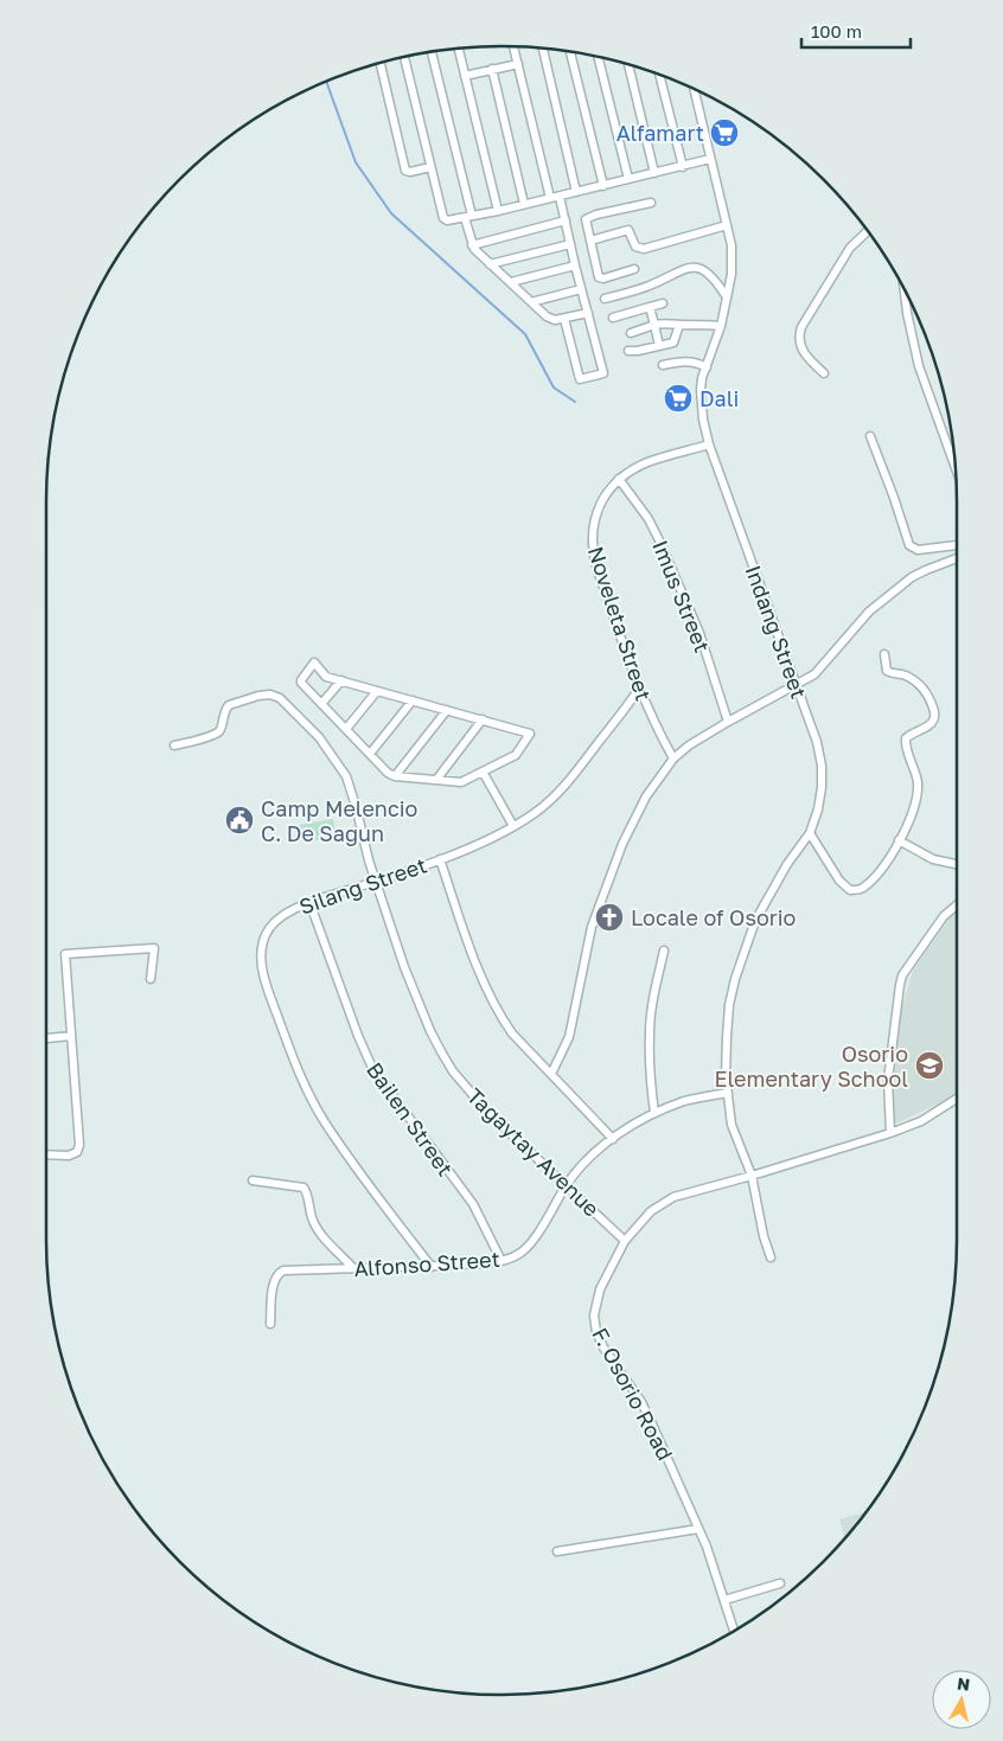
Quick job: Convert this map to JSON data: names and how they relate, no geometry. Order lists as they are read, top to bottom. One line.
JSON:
{"streets":{"street":["Imus Street","Noveleta Street","Indang Street","Silang Street","Bailen Street","Tagaytay Avenue","Alfonso Street","F. Osorio Road"]},"crossings":[["Imus Street","Noveleta Street"],["Noveleta Street","Indang Street"],["Noveleta Street","Silang Street"],["Indang Street","Alfonso Street"],["Indang Street","F. Osorio Road"],["Silang Street","Bailen Street"],["Silang Street","Tagaytay Avenue"],["Silang Street","Alfonso Street"],["Bailen Street","Alfonso Street"],["Tagaytay Avenue","Alfonso Street"],["Tagaytay Avenue","F. Osorio Road"]],"places":{"supermarket":["Alfamart","Dali"],"public building":["Camp Melencio C. De Sagun"],"church":["Locale of Osorio"],"school or university":["Osorio Elementary School"]},"scale_bar":"100 m","north":"top"}
